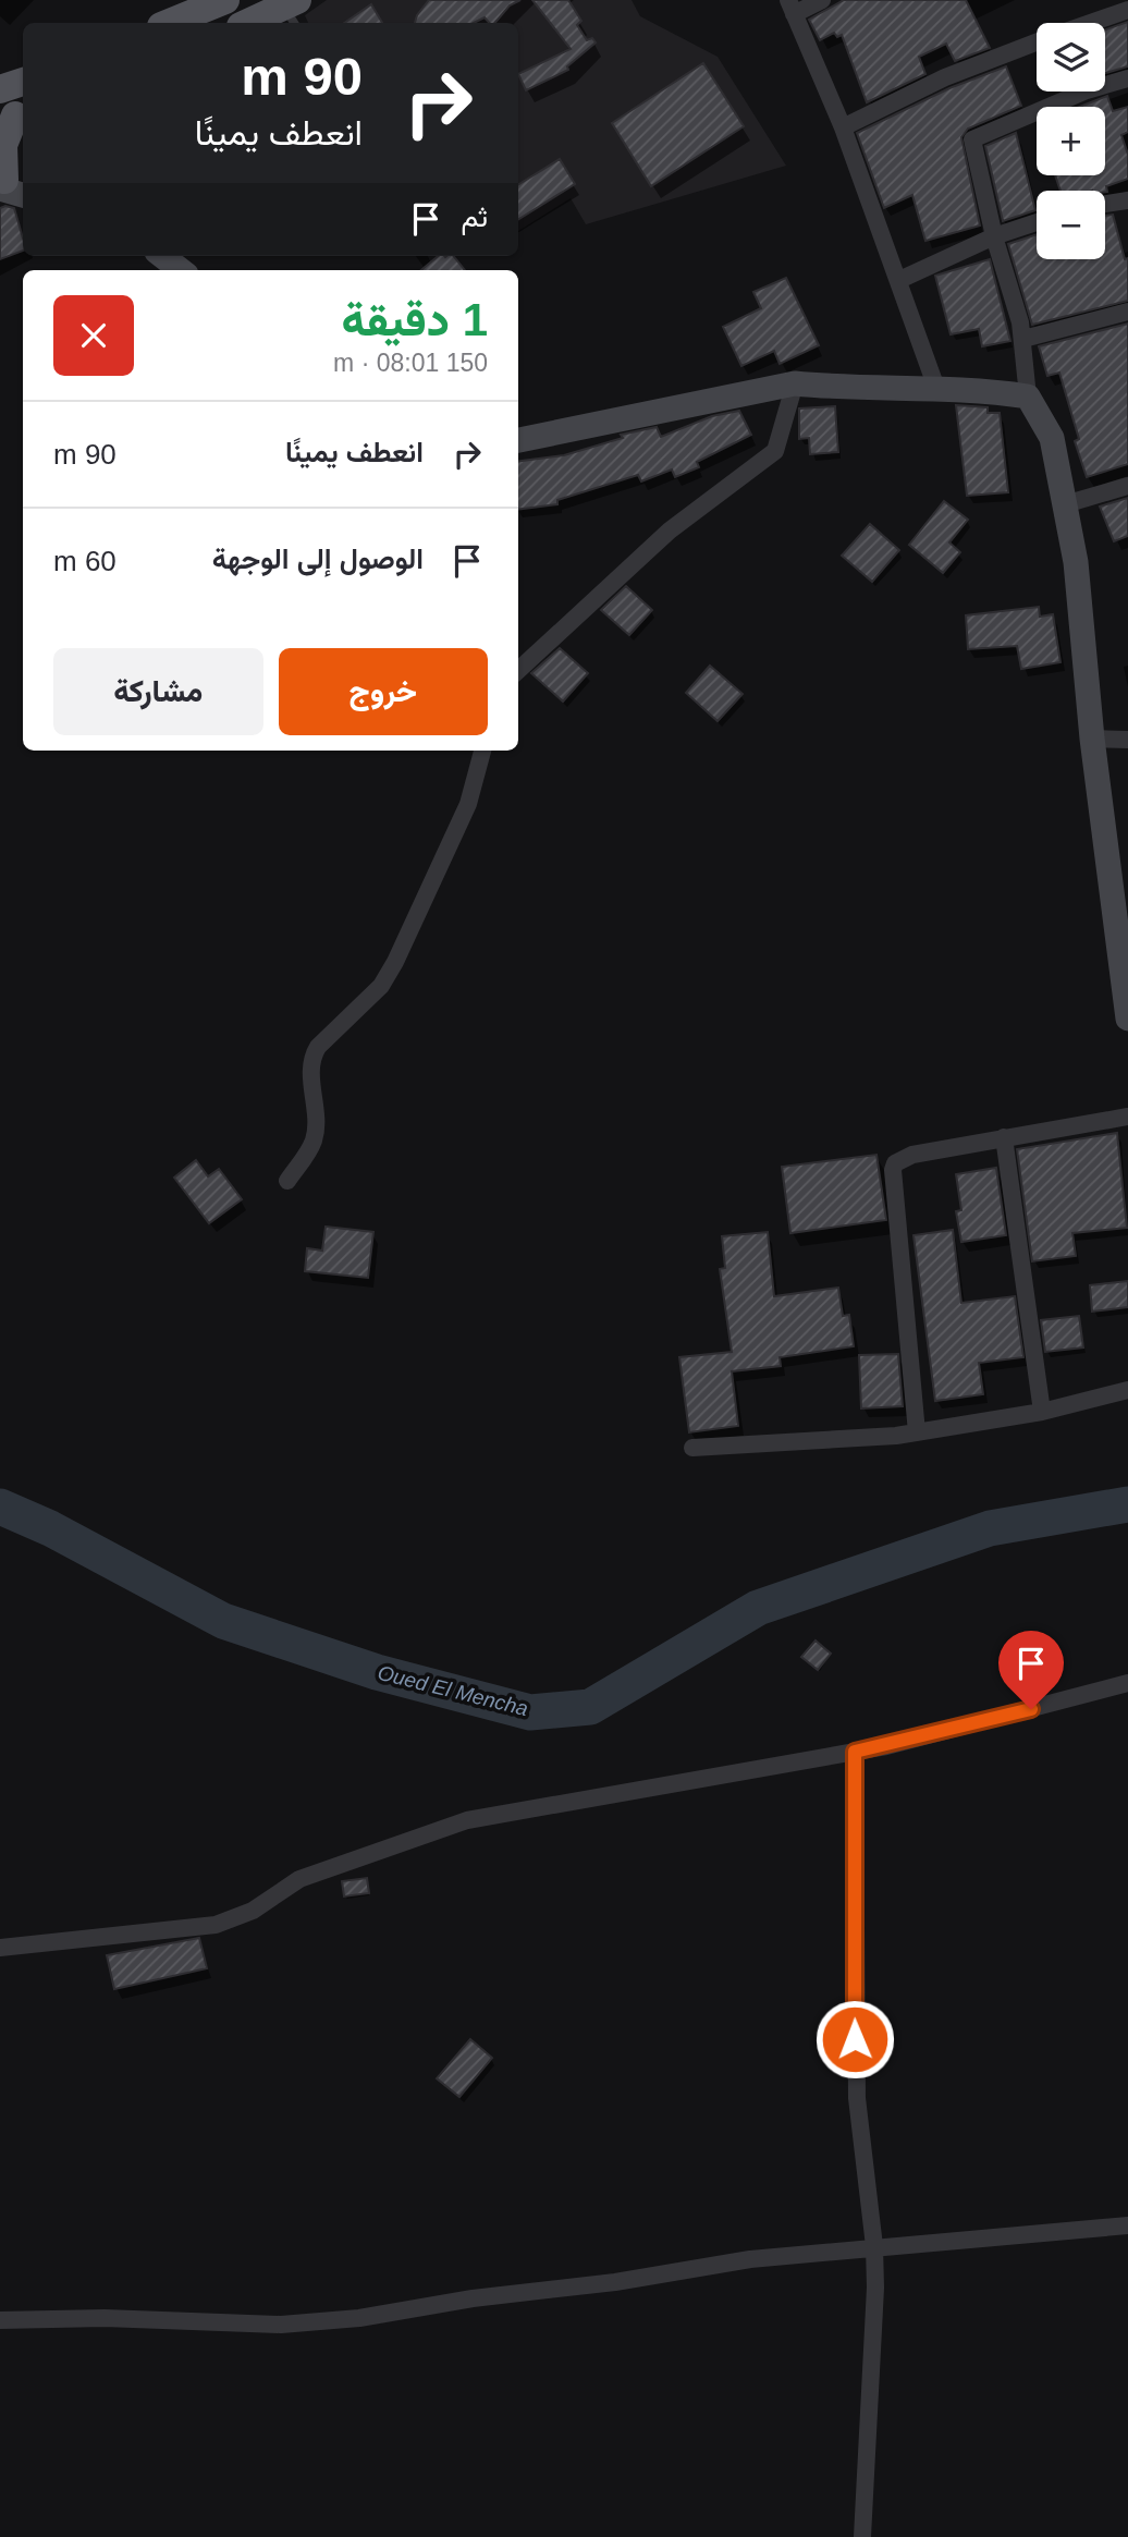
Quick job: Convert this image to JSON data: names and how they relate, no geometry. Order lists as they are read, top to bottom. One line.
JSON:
{"water":["Oued El Mencha"],"page":{"map_buttons":["+","−"],"turn":["90 m","انعطف يمينًا"],"then":"ثم","heading":["1 دقيقة","150 m · 08:01"],"list":[{"name":"انعطف يمينًا","value":"90 m"},{"name":"الوصول إلى الوجهة","value":"60 m"}],"buttons":["خروج","مشاركة"]}}
